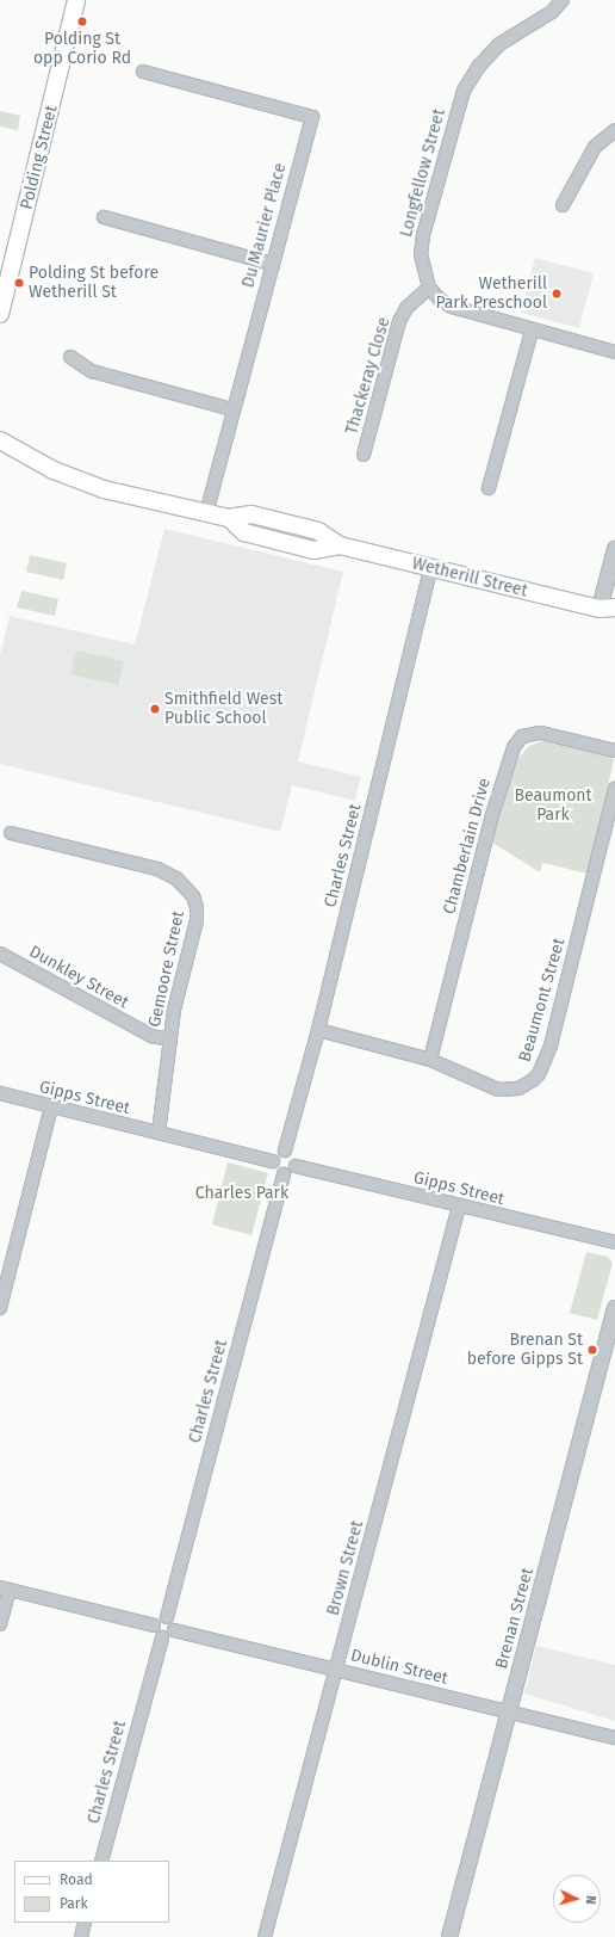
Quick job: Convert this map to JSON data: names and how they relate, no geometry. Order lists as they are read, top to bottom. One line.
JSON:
{"streets":{"main road":["Polding Street","Wetherill Street"],"street":["Longfellow Street","Du Maurier Place","Thackeray Close","Chamberlain Drive","Charles Street","Gemoore Street","Dunkley Street","Beaumont Street","Gipps Street","Brown Street","Brenan Street","Dublin Street"]},"crossings":[["Longfellow Street","Thackeray Close"],["Du Maurier Place","Wetherill Street"],["Wetherill Street","Charles Street"],["Chamberlain Drive","Beaumont Street"],["Charles Street","Beaumont Street"],["Charles Street","Gipps Street"],["Charles Street","Dublin Street"],["Gemoore Street","Dunkley Street"],["Gemoore Street","Gipps Street"],["Gipps Street","Brown Street"],["Brown Street","Dublin Street"],["Brenan Street","Dublin Street"]],"parks":["Beaumont Park","Charles Park"],"places":["Polding St opp Corio Rd","Polding St before Wetherill St","Wetherill Park Preschool","Smithfield West Public School","Brenan St before Gipps St"],"legend":["Road","Park"],"north":"right"}
